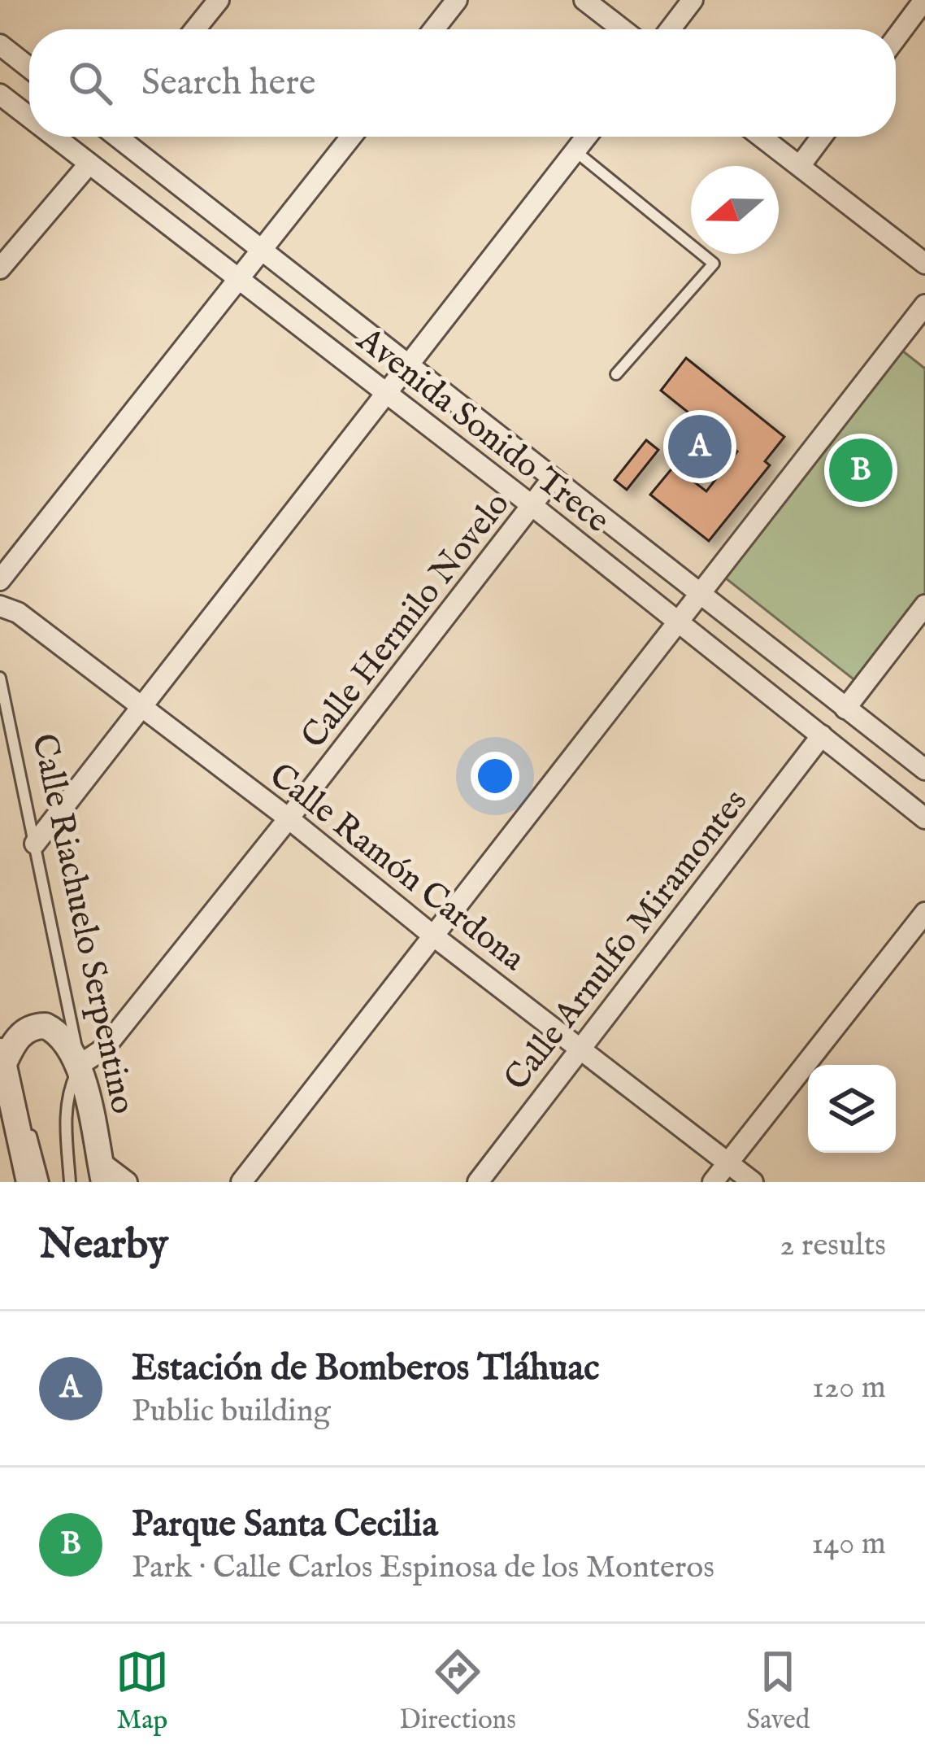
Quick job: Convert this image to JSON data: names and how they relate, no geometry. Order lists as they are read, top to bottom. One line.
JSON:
{"streets":{"street":["Avenida Sonido Trece","Calle Hermilo Novelo","Calle Ramón Cardona","Calle Riachuelo Serpentino","Calle Arnulfo Miramontes"]},"crossings":[["Avenida Sonido Trece","Calle Hermilo Novelo"],["Avenida Sonido Trece","Calle Arnulfo Miramontes"],["Calle Hermilo Novelo","Calle Ramón Cardona"],["Calle Hermilo Novelo","Calle Riachuelo Serpentino"],["Calle Ramón Cardona","Calle Arnulfo Miramontes"]],"north":"left","page":{"search":"Search here","pins":["A","B"],"heading":["Nearby","2 results"],"list":[{"mark":"A","name":"Estación de Bomberos Tláhuac","note":"Public building","value":"120 m"},{"mark":"B","name":"Parque Santa Cecilia","note":"Park · Calle Carlos Espinosa de los Monteros","value":"140 m"}],"nav":["Map","Directions","Saved"]}}
